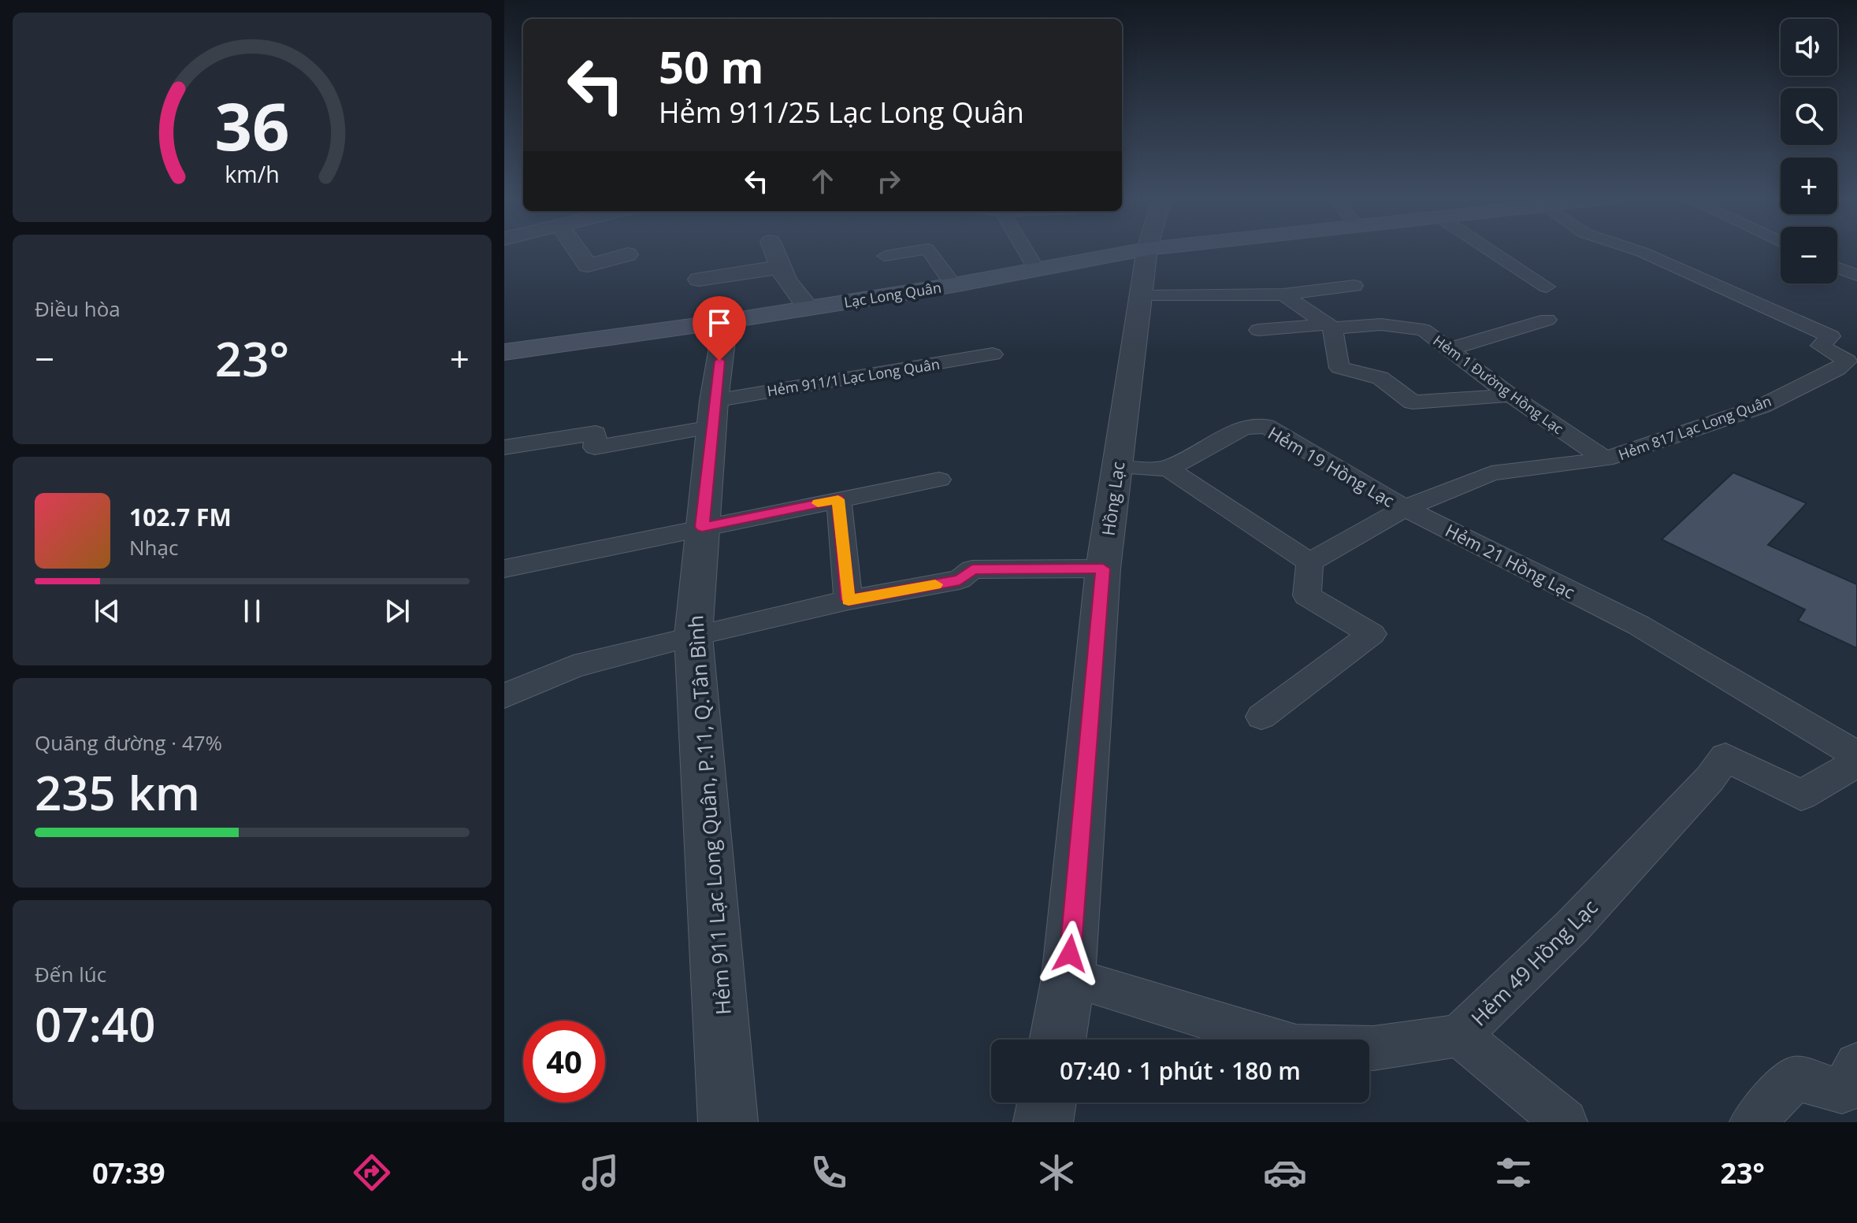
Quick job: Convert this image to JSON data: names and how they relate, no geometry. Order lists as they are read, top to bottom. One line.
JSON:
{"streets":{"main road":["Lạc Long Quân"],"street":["Hồng Lạc","Hẻm 911 Lạc Long Quân, P.11, Q.Tân Bình"],"lane":["Hẻm 911/1 Lạc Long Quân","Hẻm 1 Đường Hồng Lạc","Hẻm 817 Lạc Long Quân","Hẻm 19 Hồng Lạc","Hẻm 21 Hồng Lạc","Hẻm 49 Hồng Lạc"]},"crossings":[["Lạc Long Quân","Hẻm 911 Lạc Long Quân, P.11, Q.Tân Bình"],["Hẻm 911/1 Lạc Long Quân","Hẻm 911 Lạc Long Quân, P.11, Q.Tân Bình"],["Hẻm 1 Đường Hồng Lạc","Hẻm 817 Lạc Long Quân"],["Hẻm 817 Lạc Long Quân","Hẻm 19 Hồng Lạc"],["Hẻm 817 Lạc Long Quân","Hẻm 21 Hồng Lạc"],["Hẻm 19 Hồng Lạc","Hẻm 21 Hồng Lạc"],["Hồng Lạc","Hẻm 49 Hồng Lạc"]],"page":{"map_buttons":["+","−"],"turn":["50 m","Hẻm 911/25 Lạc Long Quân"],"tile":["Điều hòa",["Quãng đường · 47%","235 km"],["Đến lúc","07:40"]],"heat":["−","23°","+"],"song":["102.7 FM","Nhạc"],"limit":"40","trip":"07:40 · 1 phút · 180 m","tabs":["07:39","23°"],"gauge":["36","km/h"]}}
